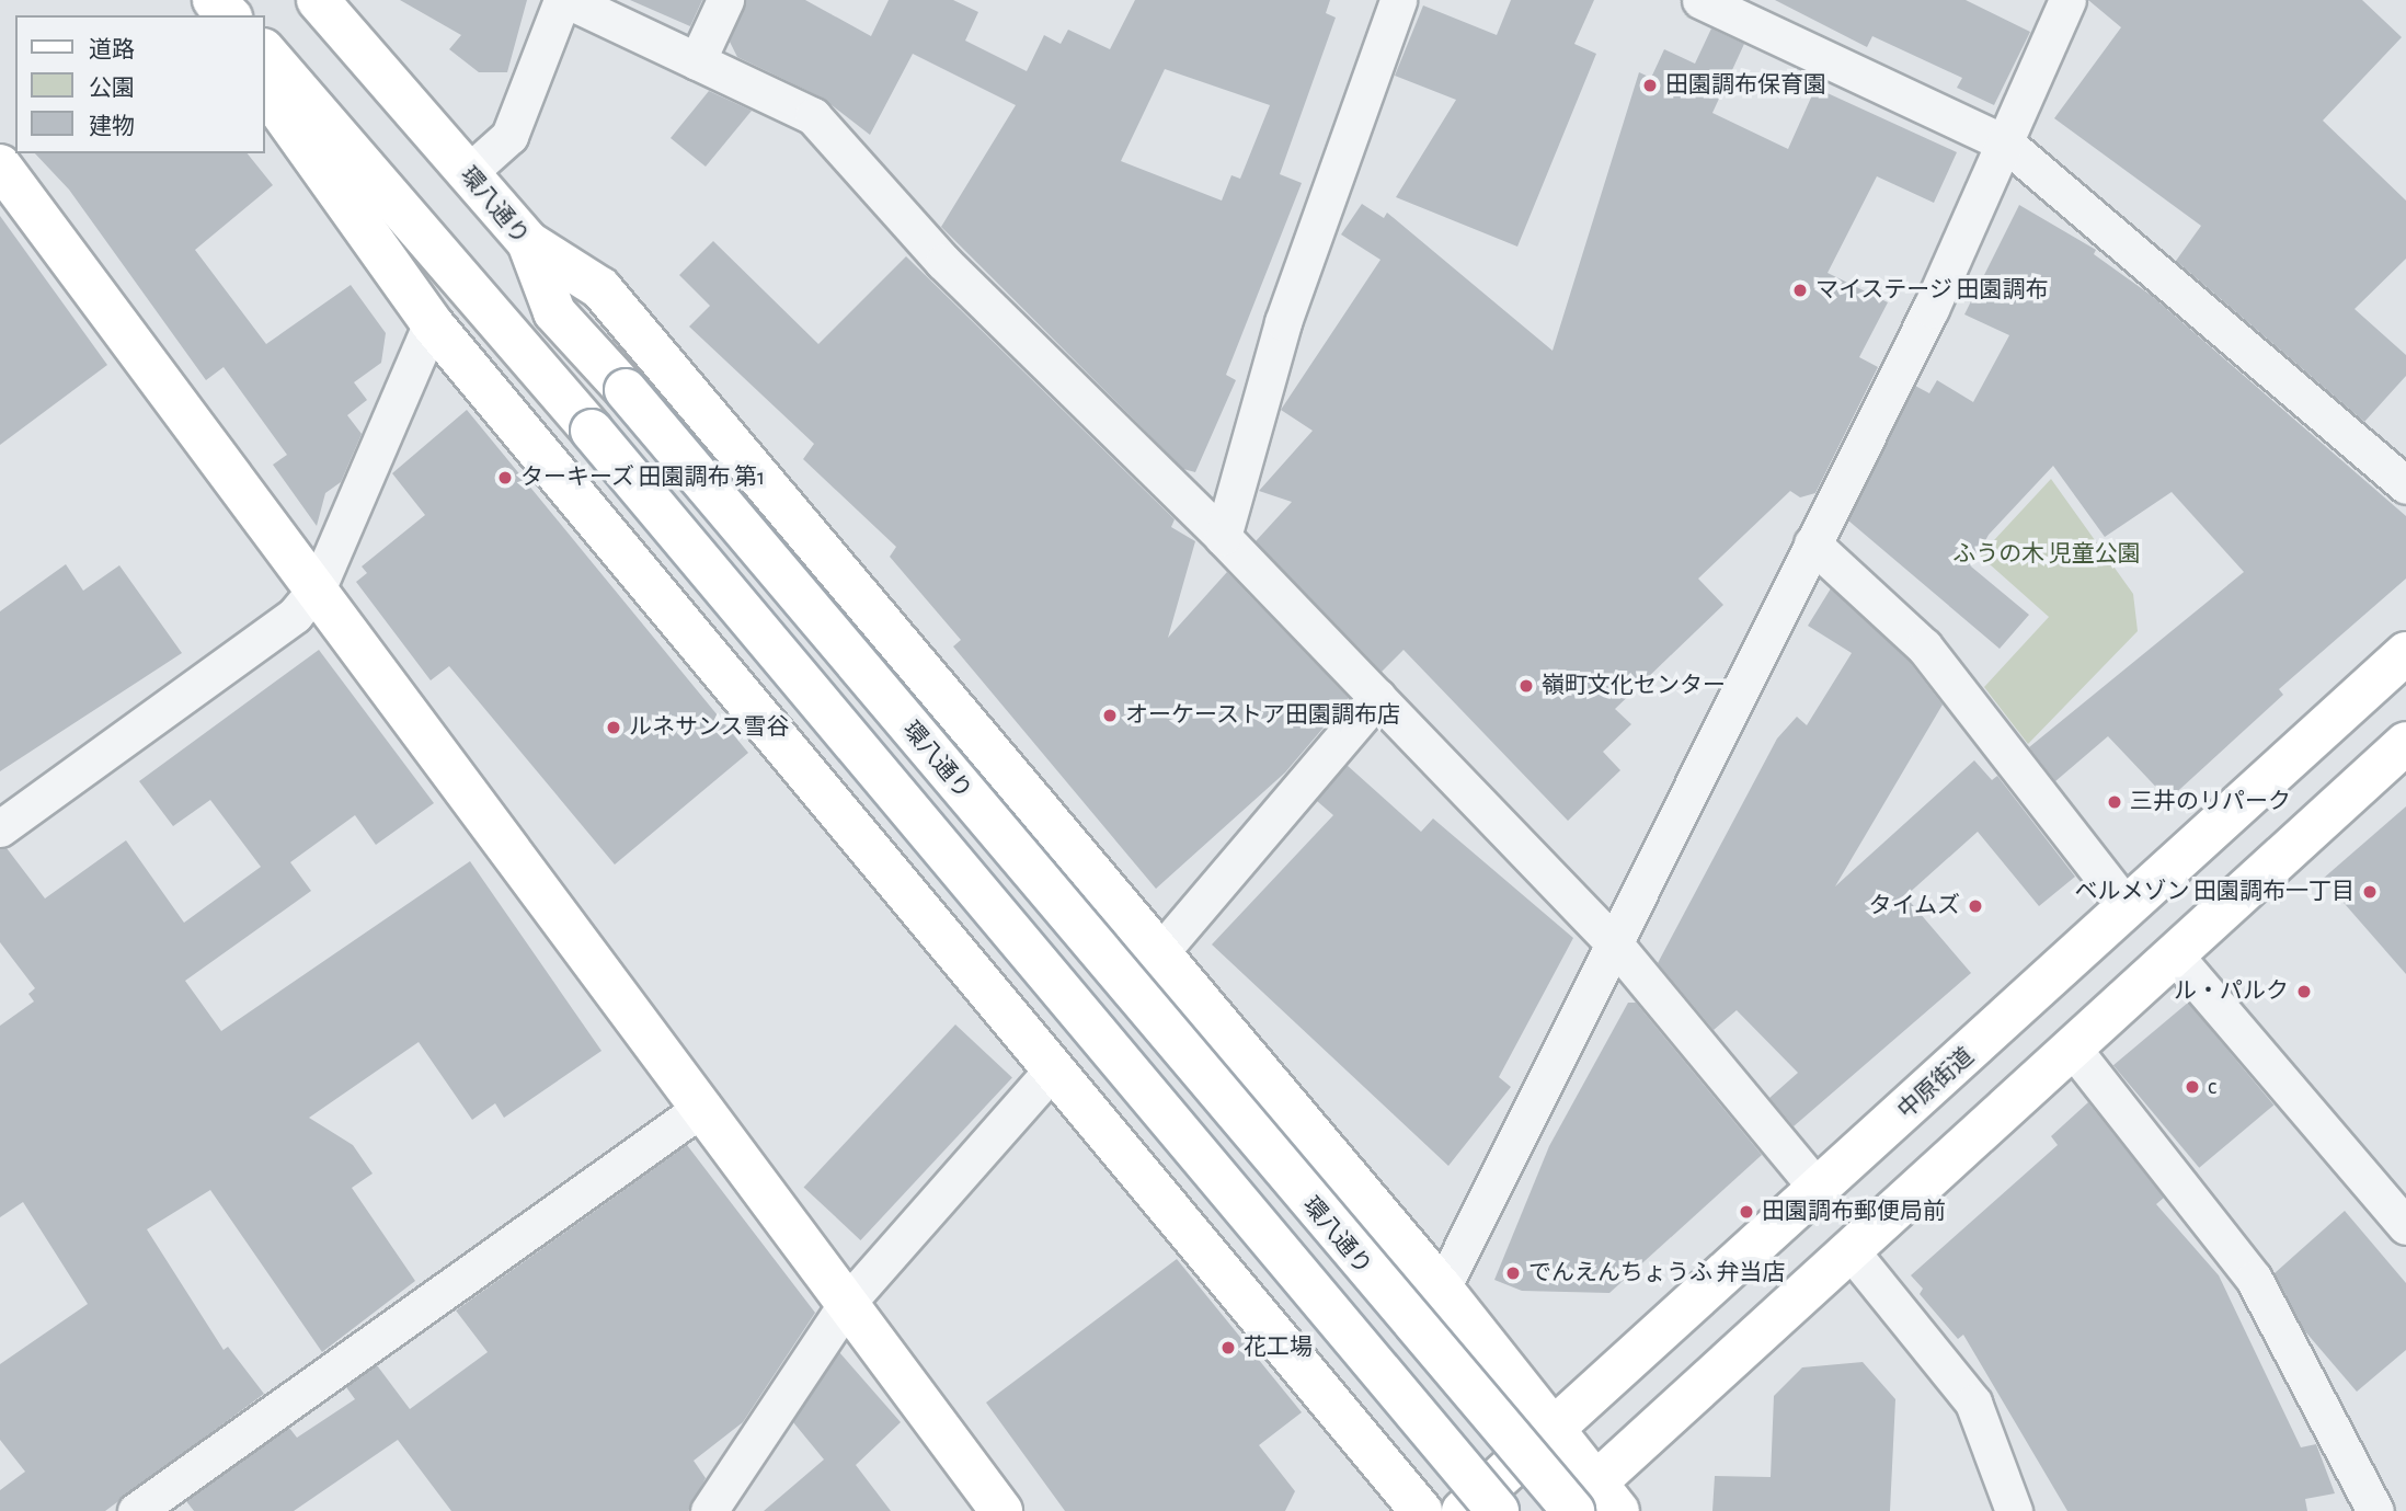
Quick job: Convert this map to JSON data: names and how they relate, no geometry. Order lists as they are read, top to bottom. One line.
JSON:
{"streets":{"main road":["環八通り","中原街道"]},"parks":["ふうの木 児童公園"],"places":["田園調布保育園","マイステージ 田園調布","ターキーズ 田園調布 第1","嶺町文化センター","オーケーストア田園調布店","ルネサンス雪谷","三井のリパーク","ベルメゾン 田園調布一丁目","タイムズ","ル・パルク","c","田園調布郵便局前","でんえんちょうふ 弁当店","花工場"],"legend":["道路","公園","建物"]}
